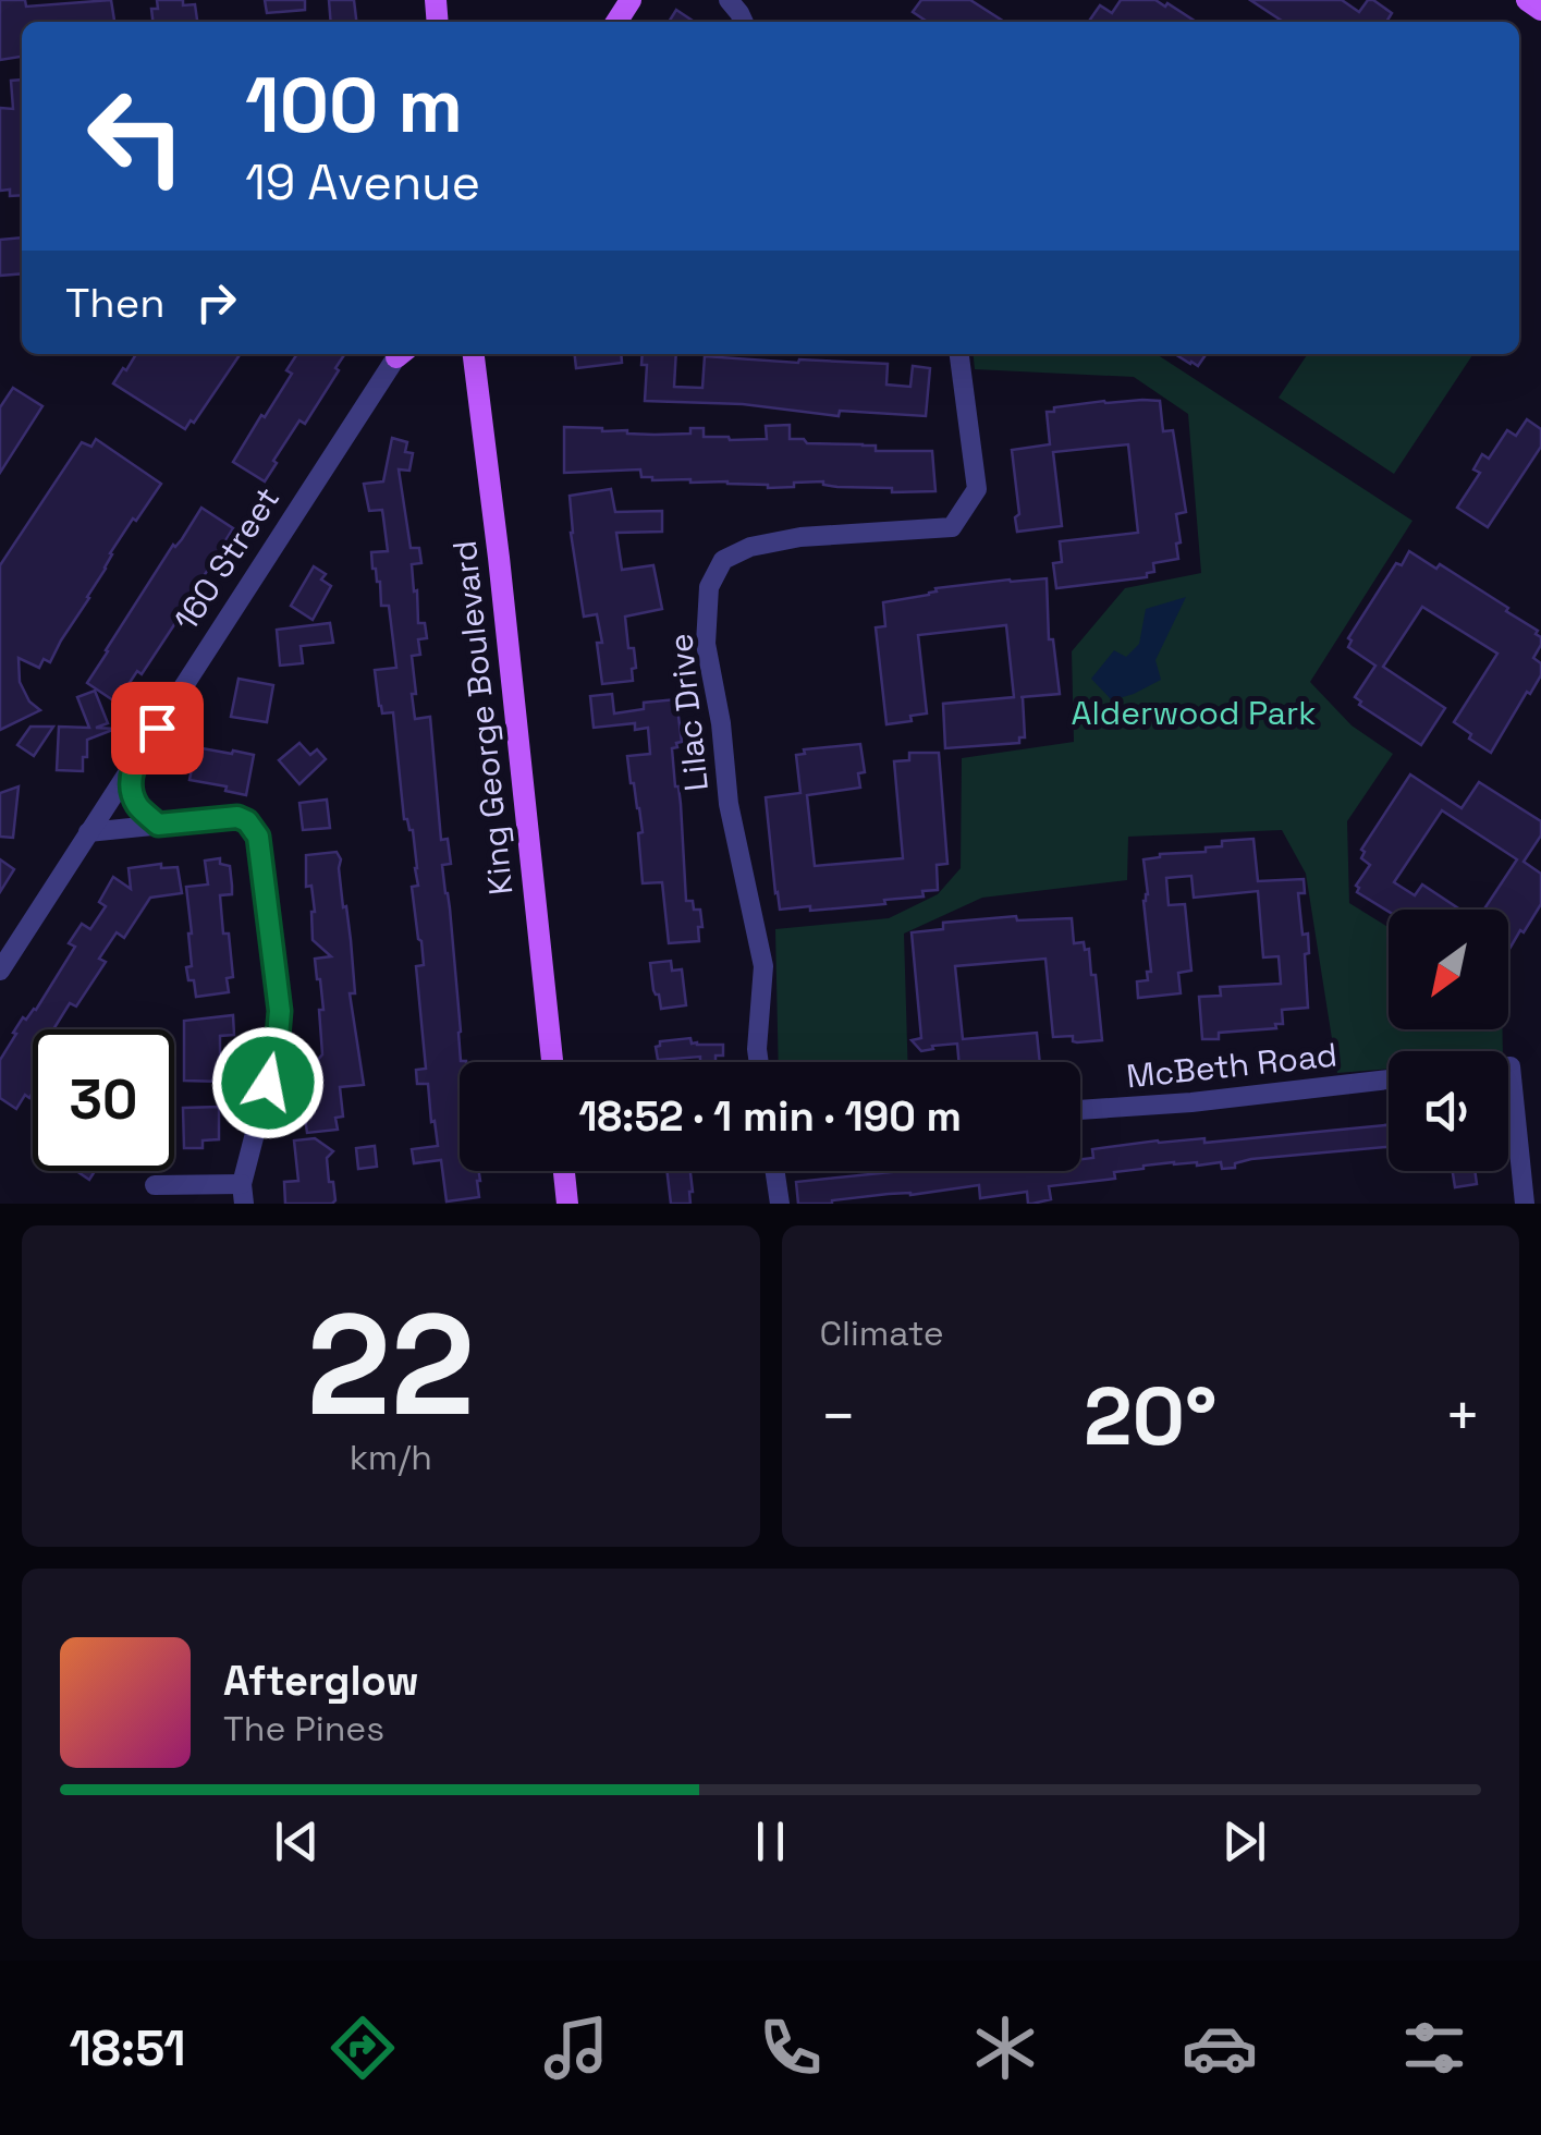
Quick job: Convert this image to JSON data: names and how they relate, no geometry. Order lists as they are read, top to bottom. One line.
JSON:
{"streets":{"main road":["King George Boulevard"],"street":["160 Street","Lilac Drive","McBeth Road"]},"parks":["Alderwood Park"],"north":"bottom left","page":{"turn":["100 m","19 Avenue"],"then":"Then","limit":"30","trip":"18:52 · 1 min · 190 m","tile":[["22","km/h"],"Climate"],"heat":["−","20°","+"],"song":["Afterglow","The Pines"],"tabs":"18:51"}}
